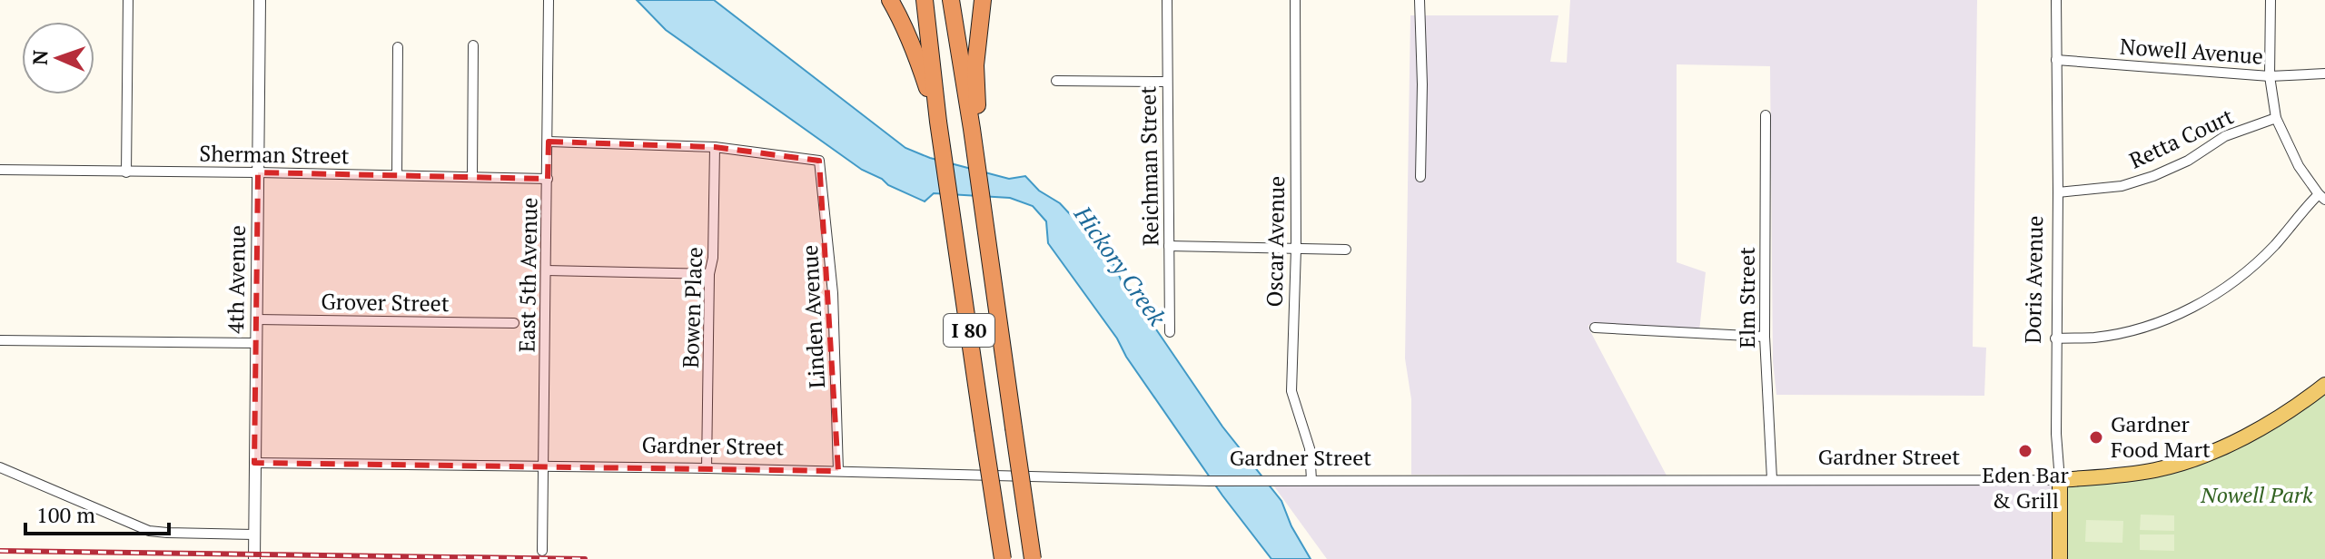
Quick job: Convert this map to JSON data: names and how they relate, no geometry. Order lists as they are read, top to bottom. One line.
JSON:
{"streets":{"highway":["I 80"],"main road":["Doris Avenue","Gardner Street"],"street":["Nowell Avenue","Retta Court","Sherman Street","Reichman Street","Oscar Avenue","East 5th Avenue","4th Avenue","Elm Street","Grover Street","Bowen Place","Linden Avenue"]},"crossings":[["Nowell Avenue","Doris Avenue"],["Retta Court","Doris Avenue"],["Sherman Street","East 5th Avenue"],["Sherman Street","4th Avenue"],["Oscar Avenue","Gardner Street"],["East 5th Avenue","Gardner Street"],["4th Avenue","Grover Street"],["4th Avenue","Gardner Street"],["Doris Avenue","Gardner Street"],["Elm Street","Gardner Street"],["Bowen Place","Linden Avenue"],["Bowen Place","Gardner Street"],["Linden Avenue","Gardner Street"]],"water":["Hickory Creek"],"parks":["Nowell Park"],"places":["Gardner Food Mart","Eden Bar & Grill"],"scale_bar":"100 m","north":"left"}
